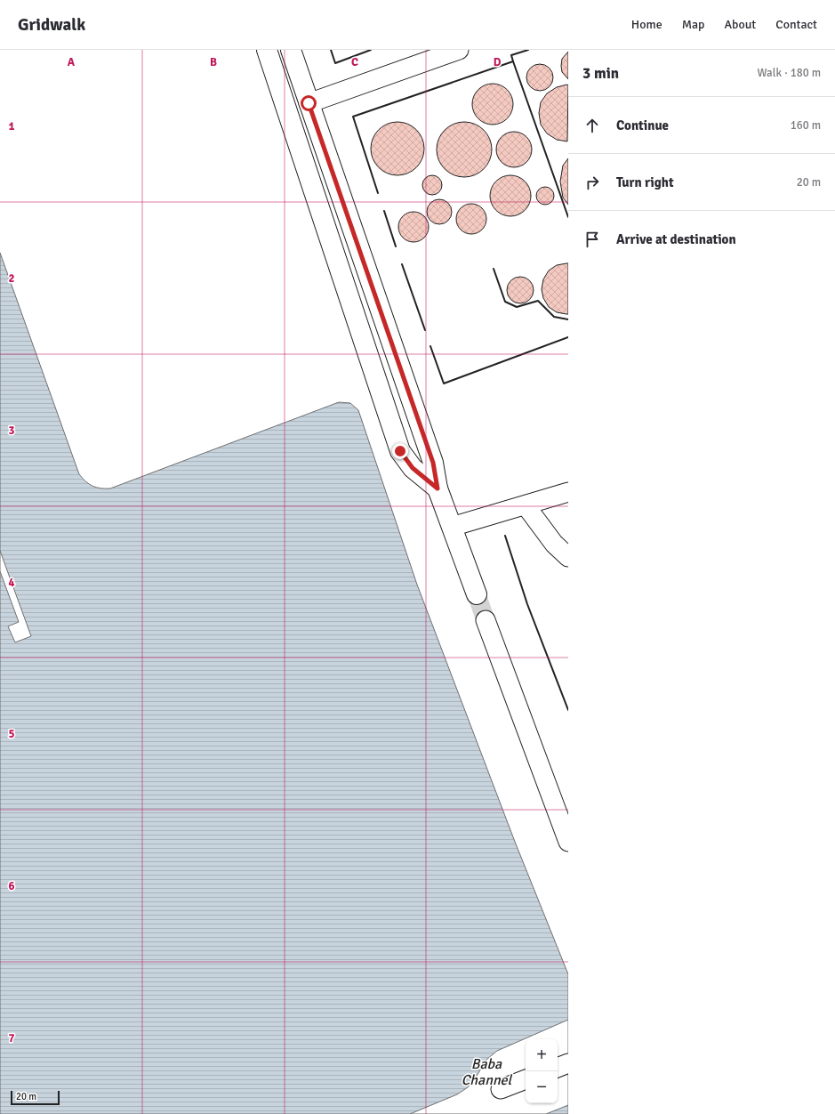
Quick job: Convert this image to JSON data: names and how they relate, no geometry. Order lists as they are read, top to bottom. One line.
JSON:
{"water":["Baba Channel"],"scale_bar":"20 m","page":{"header":"Gridwalk","nav":["Home","Map","About","Contact"],"heading":["3 min","Walk · 180 m"],"list":[["Continue","160 m"],["Turn right","20 m"],"Arrive at destination"],"map_buttons":["+","−"],"scale":"20 m"},"grid":{"columns":["A","B","C","D"],"rows":["1","2","3","4","5","6","7"]}}
